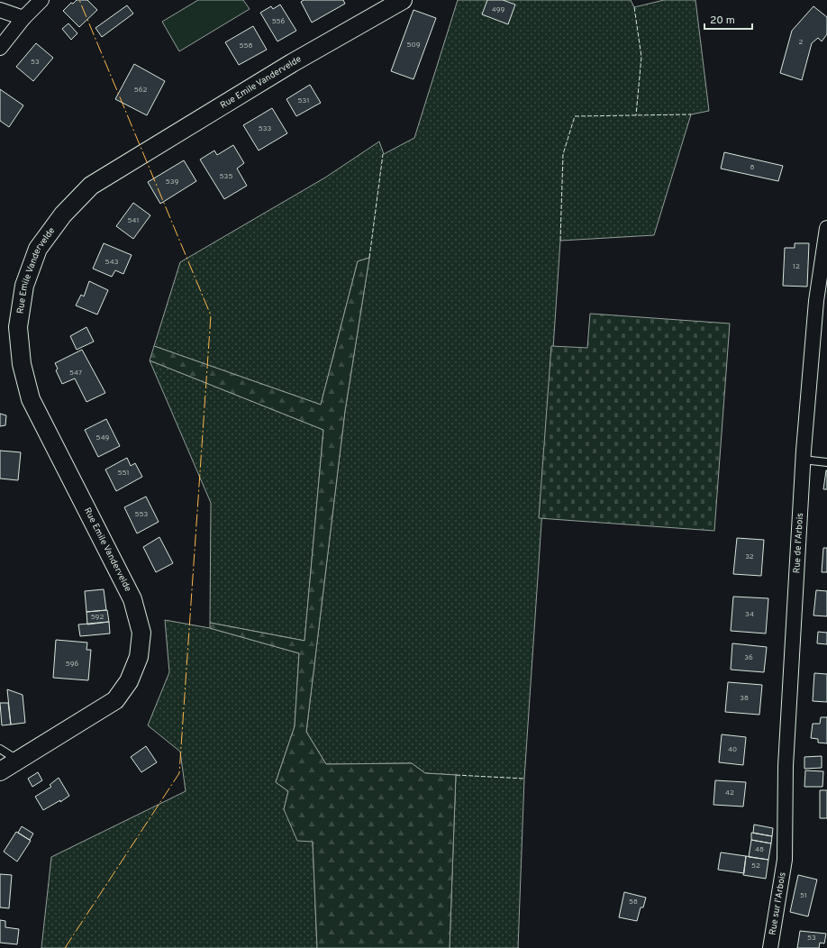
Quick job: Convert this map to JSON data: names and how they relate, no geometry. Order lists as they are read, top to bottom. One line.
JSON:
{"streets":{"street":["Rue Emile Vandervelde","Rue de l'Arbois","Rue sur l'Arbois"]},"crossings":[["Rue de l'Arbois","Rue sur l'Arbois"]],"house_numbers":["499","556","2","509","558","53","562","531","533","8","535","539","541","543","12","547","549","551","553","32","34","592","36","596","38","40","42","48","52","51","58","53"],"scale_bar":"20 m"}
